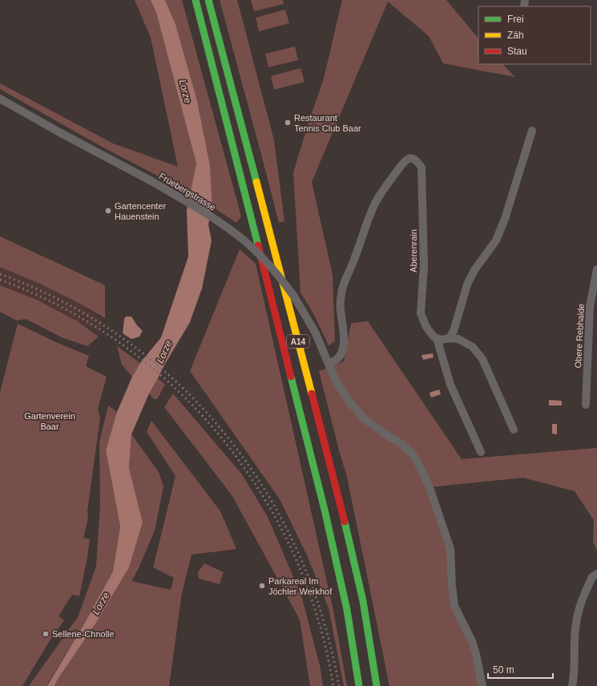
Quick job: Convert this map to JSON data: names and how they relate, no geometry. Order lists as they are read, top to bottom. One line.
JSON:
{"streets":{"highway":["A14"],"street":["Früebergstrasse","Aberenrain","Obere Rebhalde"]},"crossings":[["Früebergstrasse","Aberenrain"]],"water":["Lorze"],"parks":["Gartenverein Baar"],"places":["Restaurant Tennis Club Baar","Gartencenter Hauenstein","Parkareal Im Jöchler Werkhof","Sellerie-Chnolle"],"legend":["Frei","Zäh","Stau"],"scale_bar":"50 m"}
